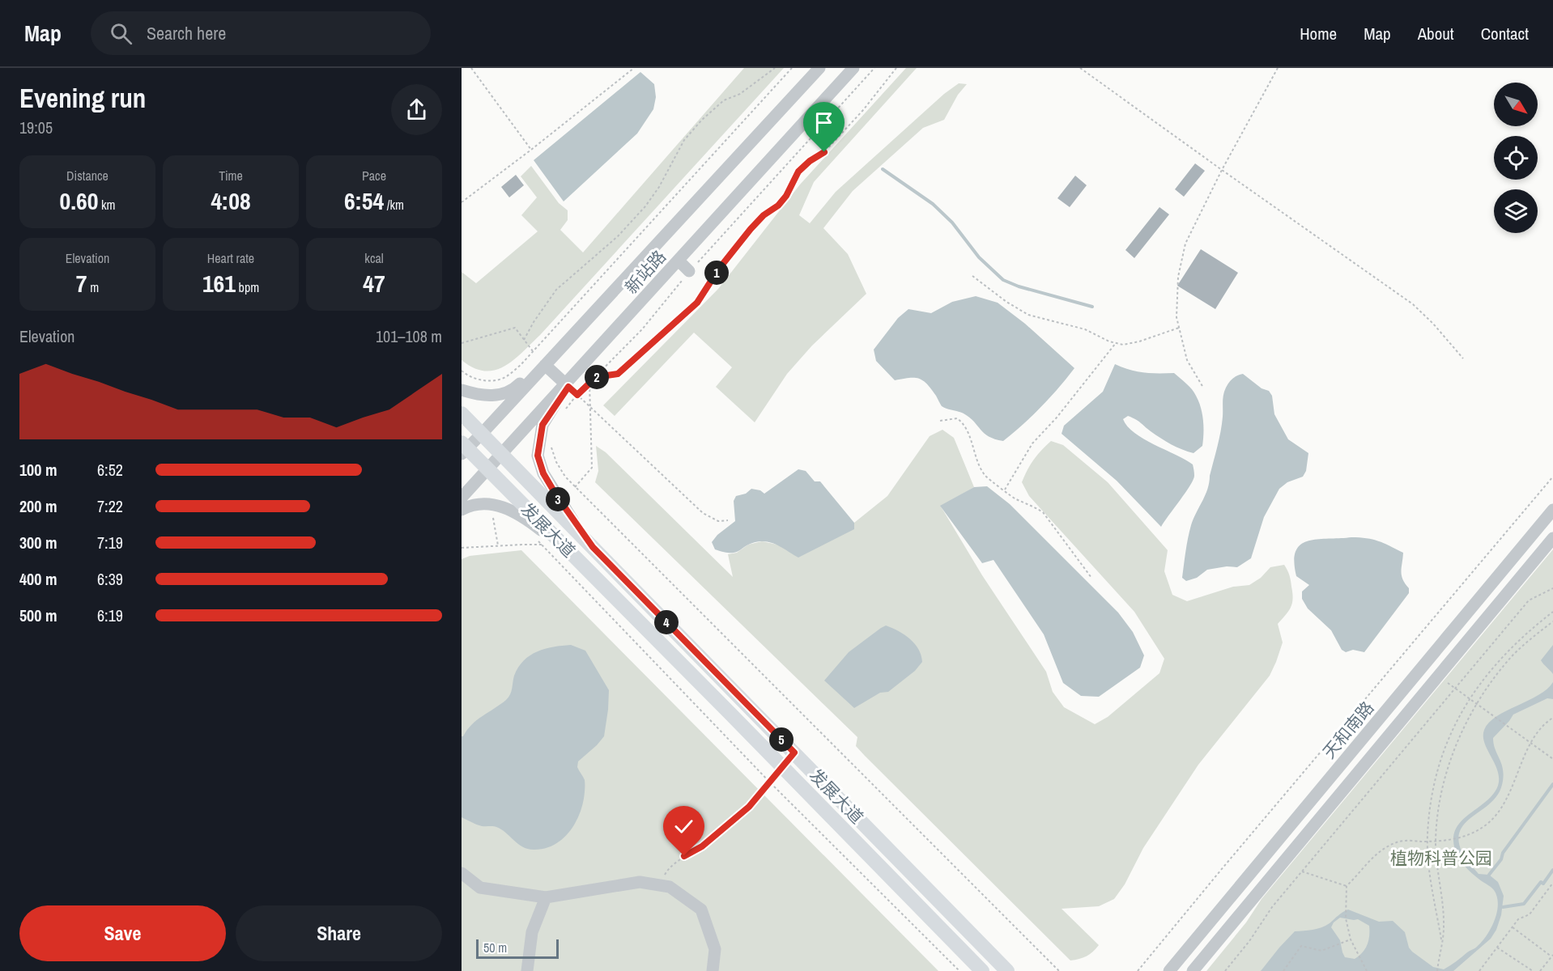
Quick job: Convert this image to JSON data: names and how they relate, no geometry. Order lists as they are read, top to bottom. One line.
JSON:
{"streets":{"main road":["发展大道"],"street":["新站路","天和南路"]},"crossings":[["新站路","发展大道"]],"parks":["植物科普公园"],"scale_bar":"50 m","north":"bottom right","page":{"header":"Map","search":"Search here","nav":["Home","Map","About","Contact"],"heading":["Evening run","19:05"],"stats":[["Distance","0.60 km"],["Time","4:08"],["Pace","6:54 /km"],["Elevation","7 m"],["Heart rate","161 bpm"],["kcal","47"]],"pins":["1","2","3","4","5"],"chart":["Elevation","101–108 m"],"list":[{"name":"100 m","note":"6:52"},{"name":"200 m","note":"7:22"},{"name":"300 m","note":"7:19"},{"name":"400 m","note":"6:39"},{"name":"500 m","note":"6:19"}],"buttons":["Save","Share"],"scale":"50 m"}}
